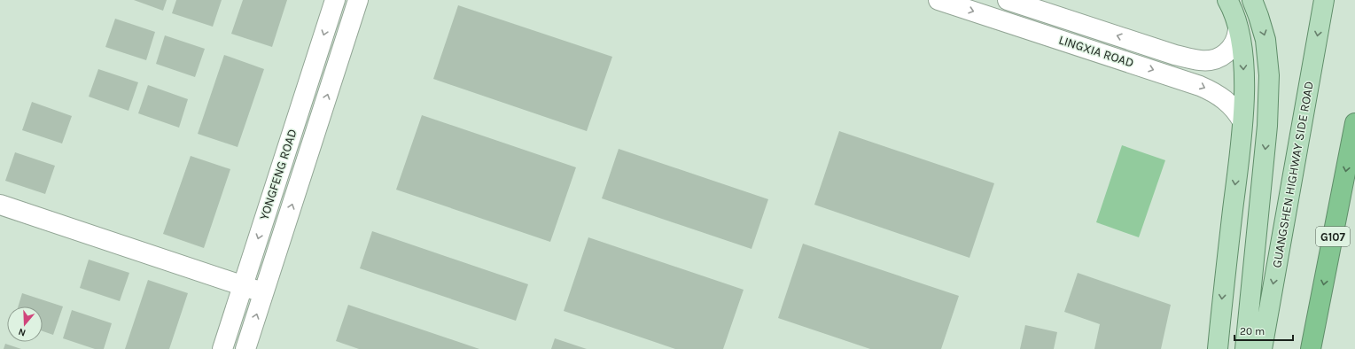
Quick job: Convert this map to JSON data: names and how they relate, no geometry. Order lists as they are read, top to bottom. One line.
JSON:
{"streets":{"highway":["G107"],"main road":["GUANGSHEN HIGHWAY SIDE ROAD"],"street":["LINGXIA ROAD","YONGFENG ROAD"]},"scale_bar":"20 m","north":"bottom"}
